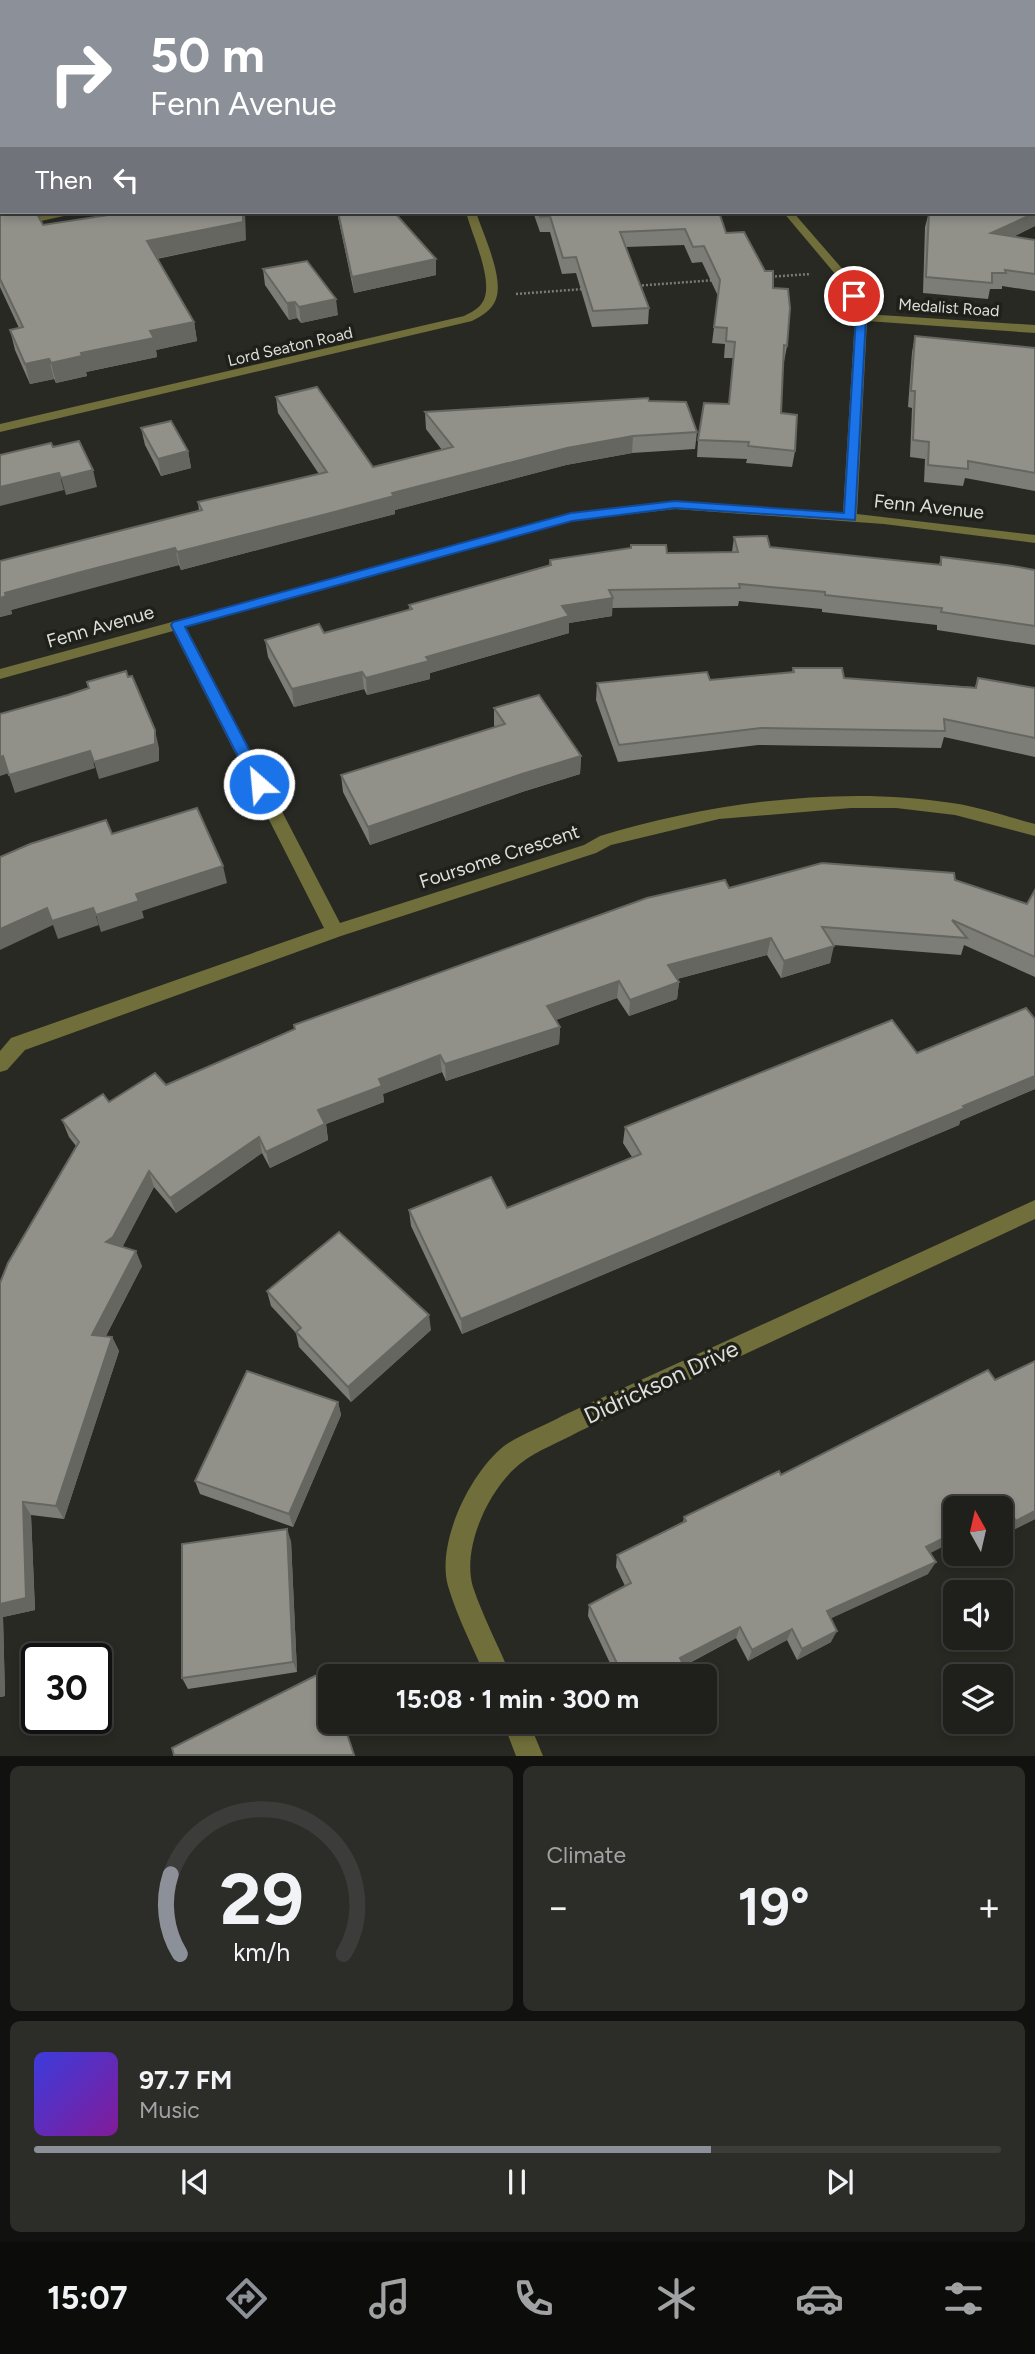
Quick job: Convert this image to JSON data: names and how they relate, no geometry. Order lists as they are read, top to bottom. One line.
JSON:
{"streets":{"street":["Medalist Road","Lord Seaton Road","Fenn Avenue","Foursome Crescent","Didrickson Drive"]},"north":"top","page":{"turn":["50 m","Fenn Avenue"],"then":"Then","limit":"30","trip":"15:08 · 1 min · 300 m","tile":"Climate","heat":["−","19°","+"],"song":["97.7 FM","Music"],"tabs":"15:07","gauge":["29","km/h"]}}
